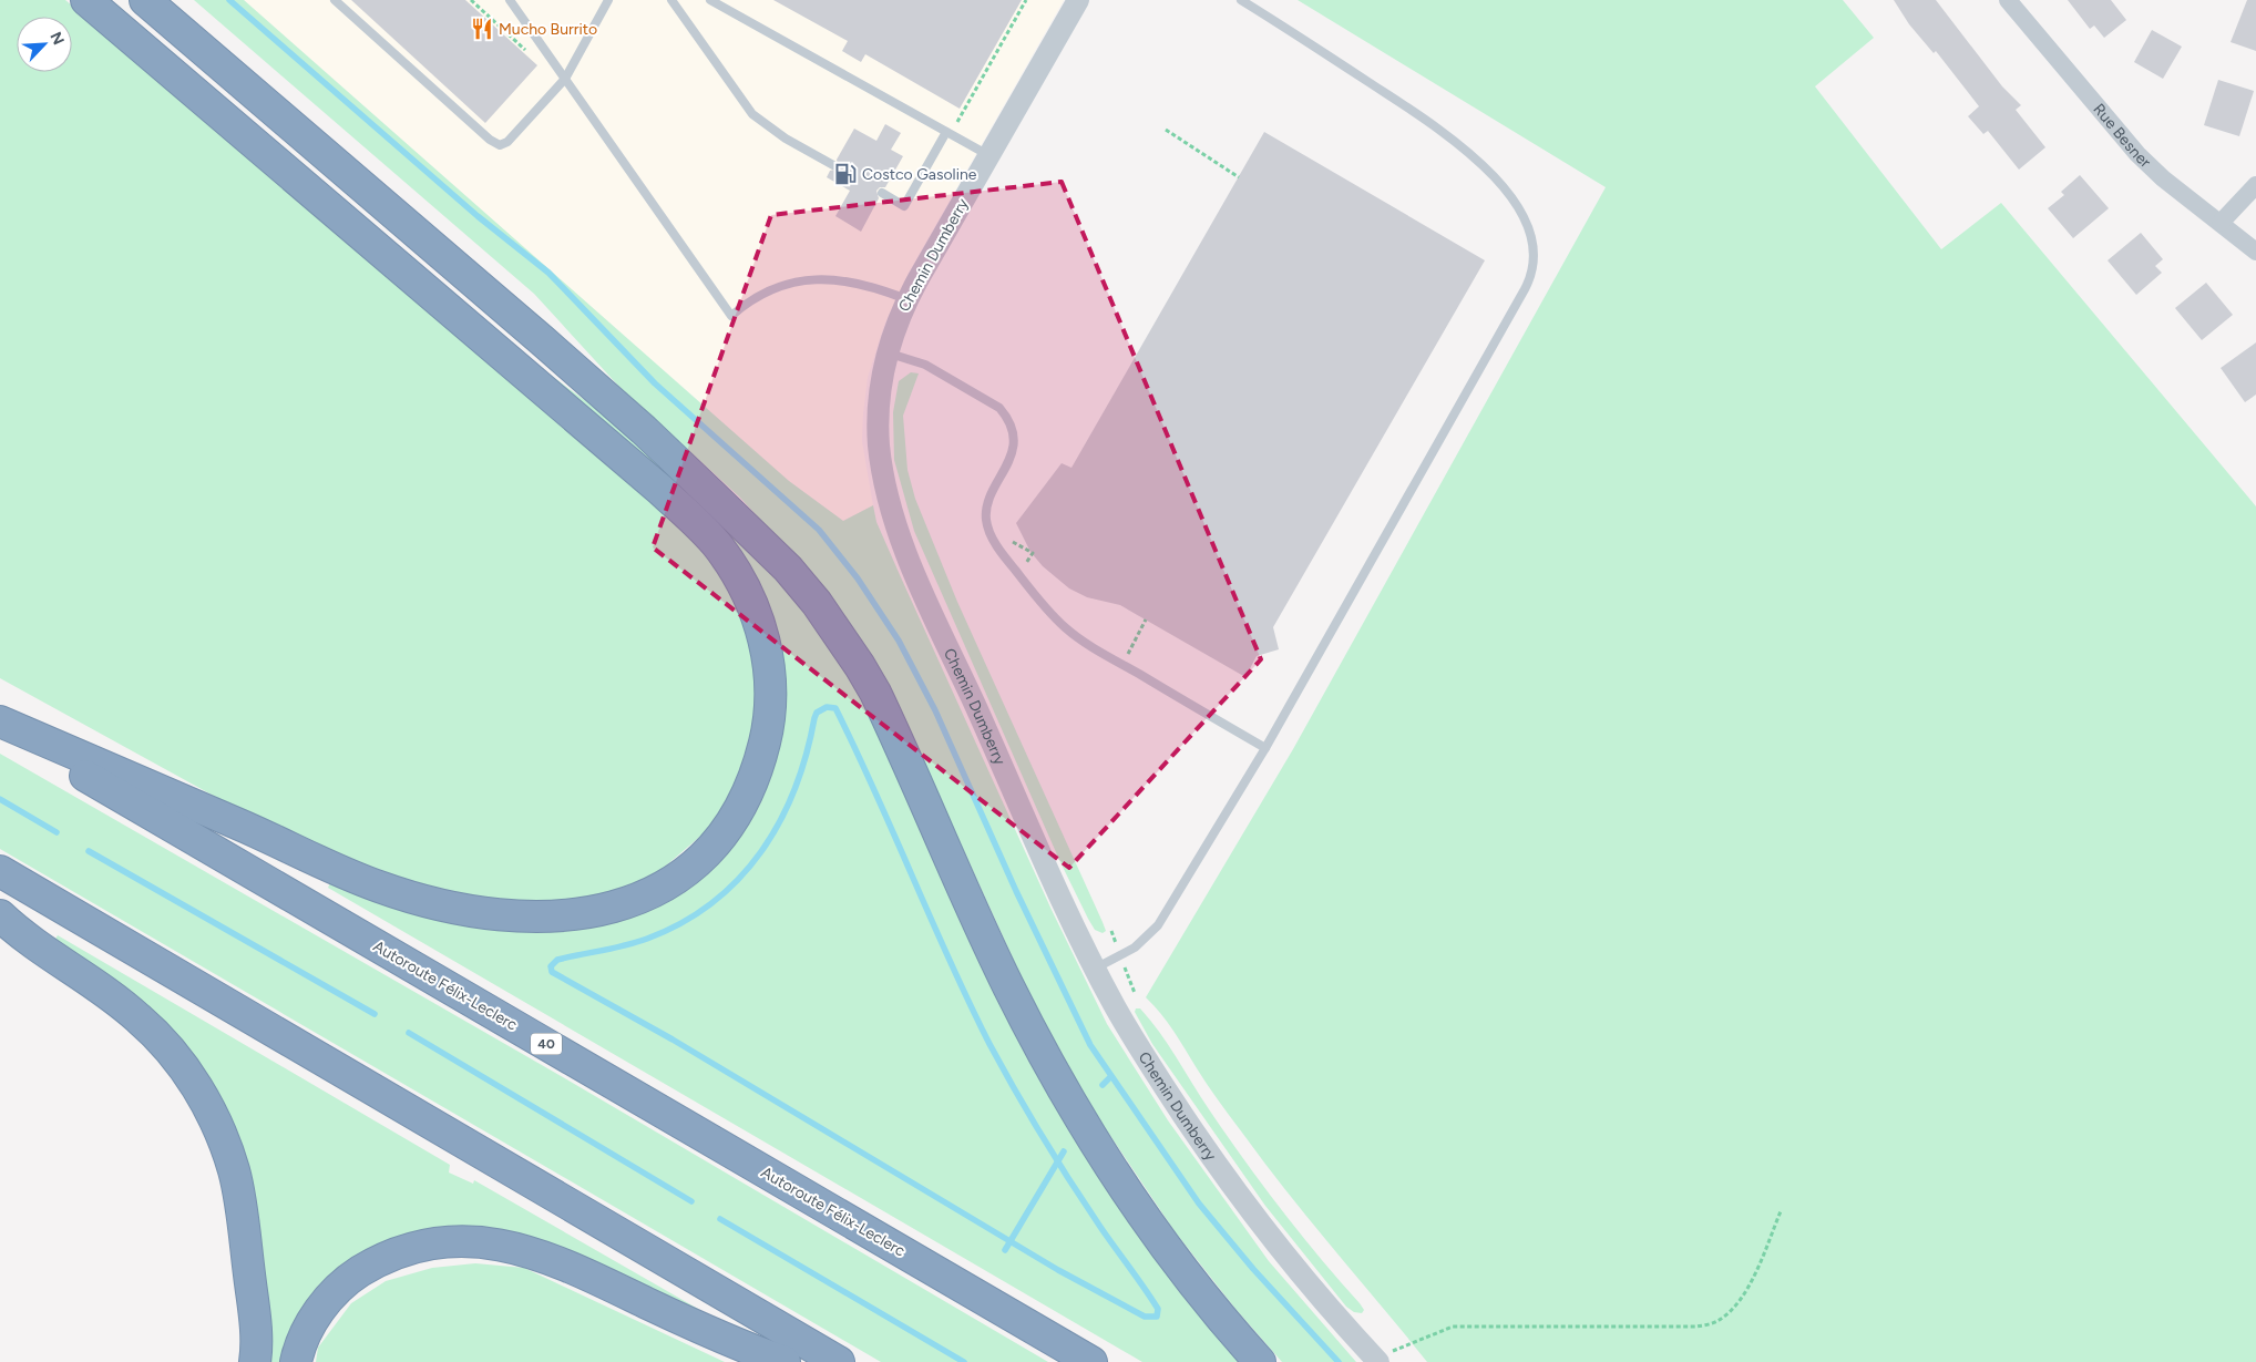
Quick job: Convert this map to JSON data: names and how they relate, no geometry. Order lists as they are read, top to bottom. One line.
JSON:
{"streets":{"highway":["Autoroute Félix-Leclerc","40"],"street":["Rue Besner","Chemin Dumberry"]},"places":{"restaurant":["Mucho Burrito"],"fuel station":["Costco Gasoline"]},"north":"top right"}
